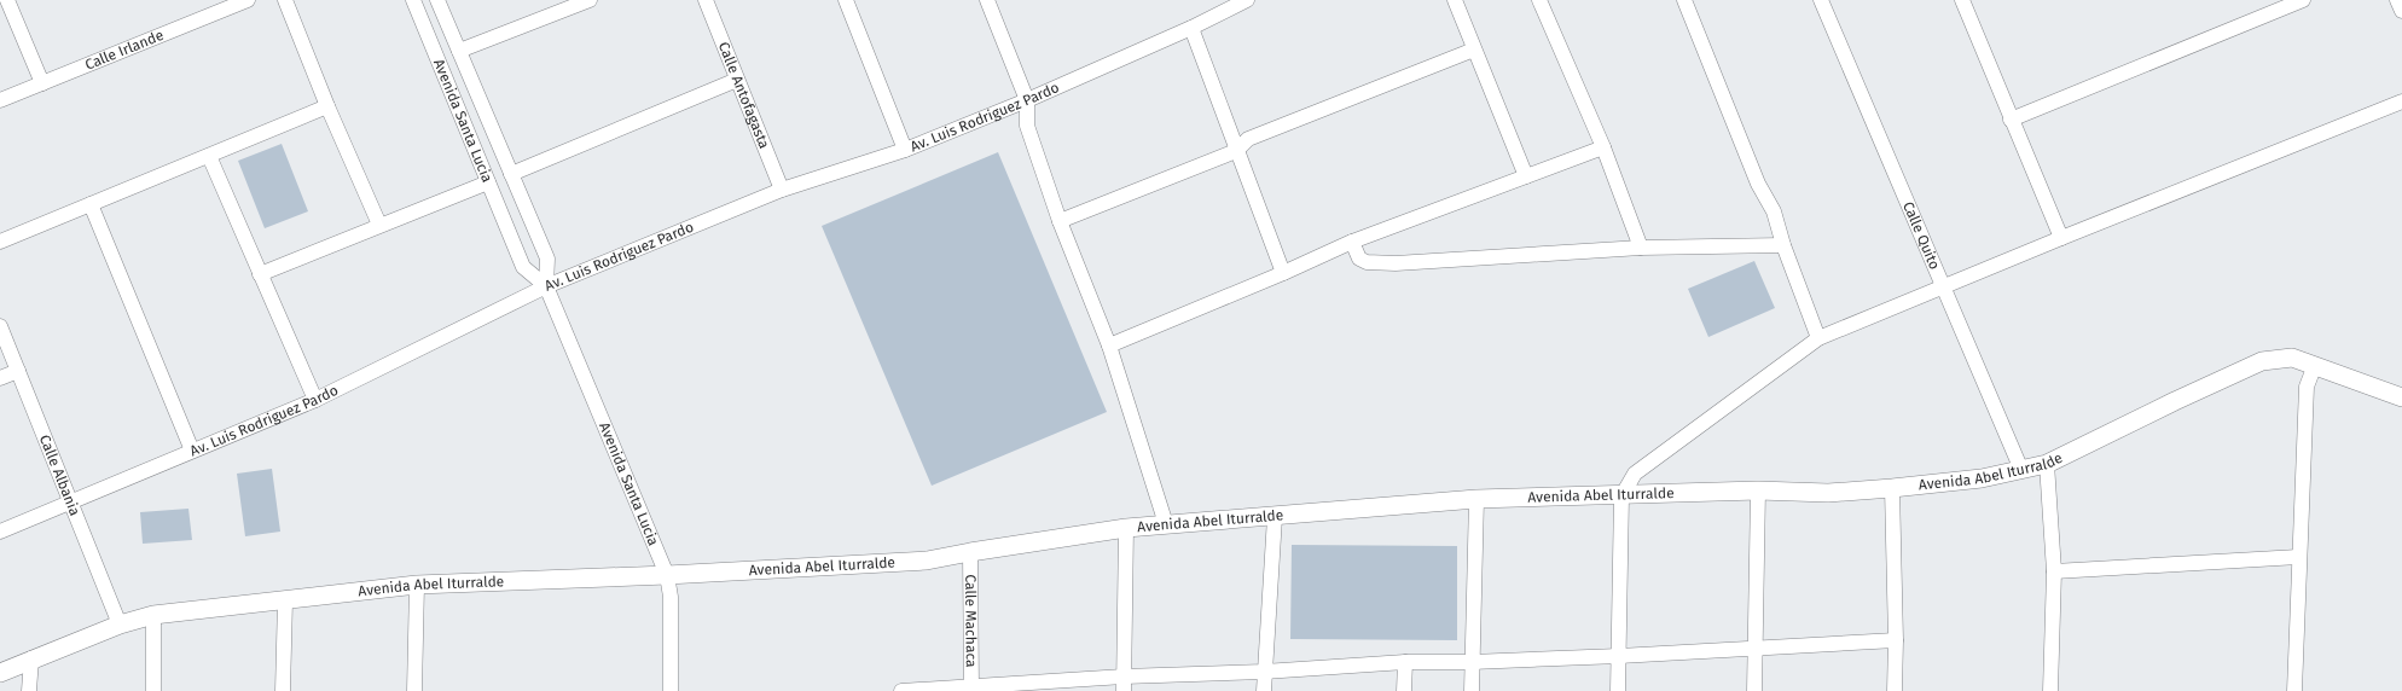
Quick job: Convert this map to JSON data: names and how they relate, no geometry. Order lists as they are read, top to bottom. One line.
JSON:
{"streets":{"street":["Calle Irlande","Calle Antofagasta","Av. Luis Rodriguez Pardo","Avenida Santa Lucia","Calle Quito","Avenida Abel Iturralde","Calle Albania","Calle Machaca"]},"crossings":[["Calle Antofagasta","Av. Luis Rodriguez Pardo"],["Av. Luis Rodriguez Pardo","Avenida Santa Lucia"],["Av. Luis Rodriguez Pardo","Calle Albania"],["Avenida Santa Lucia","Avenida Abel Iturralde"],["Calle Quito","Avenida Abel Iturralde"],["Avenida Abel Iturralde","Calle Albania"],["Avenida Abel Iturralde","Calle Machaca"]]}
